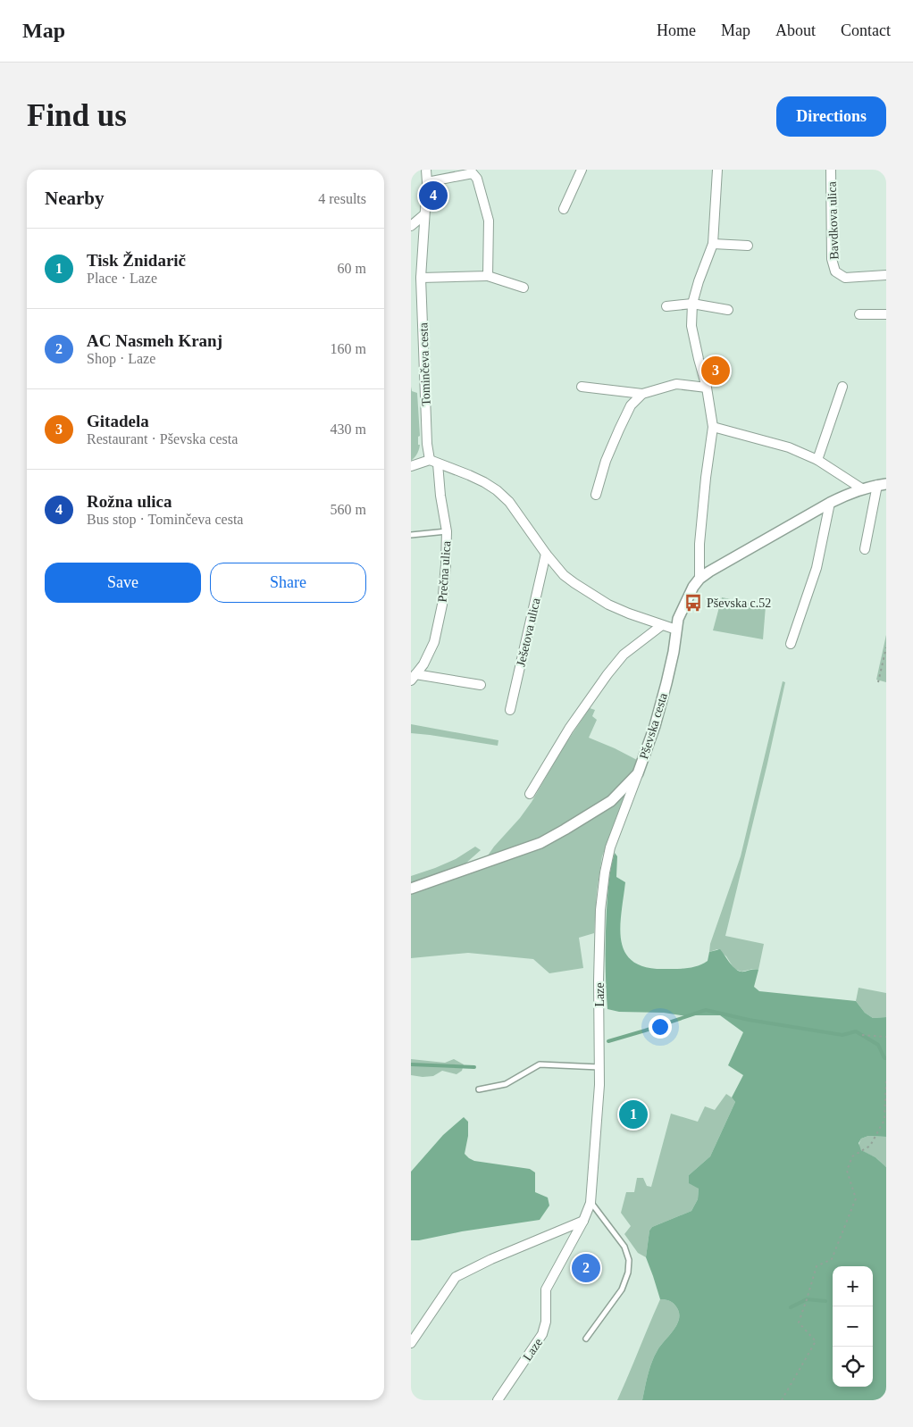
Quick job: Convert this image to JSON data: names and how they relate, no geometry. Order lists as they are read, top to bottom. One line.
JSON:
{"streets":{"street":["Bavdkova ulica","Tominčeva cesta","Prečna ulica","Ješetova ulica","Pševska cesta","Laze"]},"crossings":[["Tominčeva cesta","Prečna ulica"],["Pševska cesta","Laze"]],"places":{"bus stop":["Pševska c.52"]},"page":{"header":"Map","nav":["Home","Map","About","Contact"],"buttons":["Directions",["Save","Share"]],"title":"Find us","heading":["Nearby","4 results"],"pins":["4","3","1","2"],"list":[{"mark":"1","name":"Tisk Žnidarič","note":"Place · Laze","value":"60 m"},{"mark":"2","name":"AC Nasmeh Kranj","note":"Shop · Laze","value":"160 m"},{"mark":"3","name":"Gitadela","note":"Restaurant · Pševska cesta","value":"430 m"},{"mark":"4","name":"Rožna ulica","note":"Bus stop · Tominčeva cesta","value":"560 m"}],"map_buttons":["+","−"]}}
